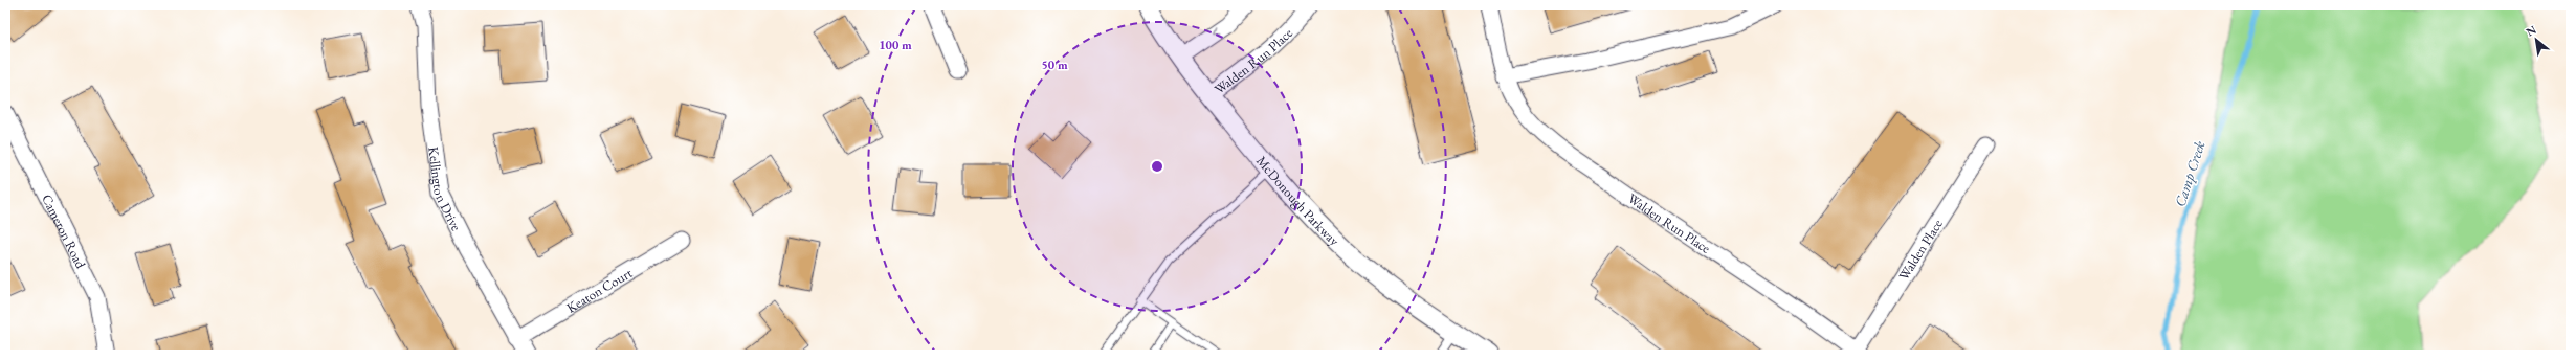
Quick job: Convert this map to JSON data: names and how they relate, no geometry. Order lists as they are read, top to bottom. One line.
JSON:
{"streets":{"street":["Walden Run Place","Kellington Drive","McDonough Parkway","Cameron Road","Walden Place","Keaton Court"]},"crossings":[["Walden Run Place","McDonough Parkway"],["Walden Run Place","Walden Place"],["Kellington Drive","Keaton Court"]],"water":["Camp Creek"],"north":"top left","rings":["100 m","50 m"]}
